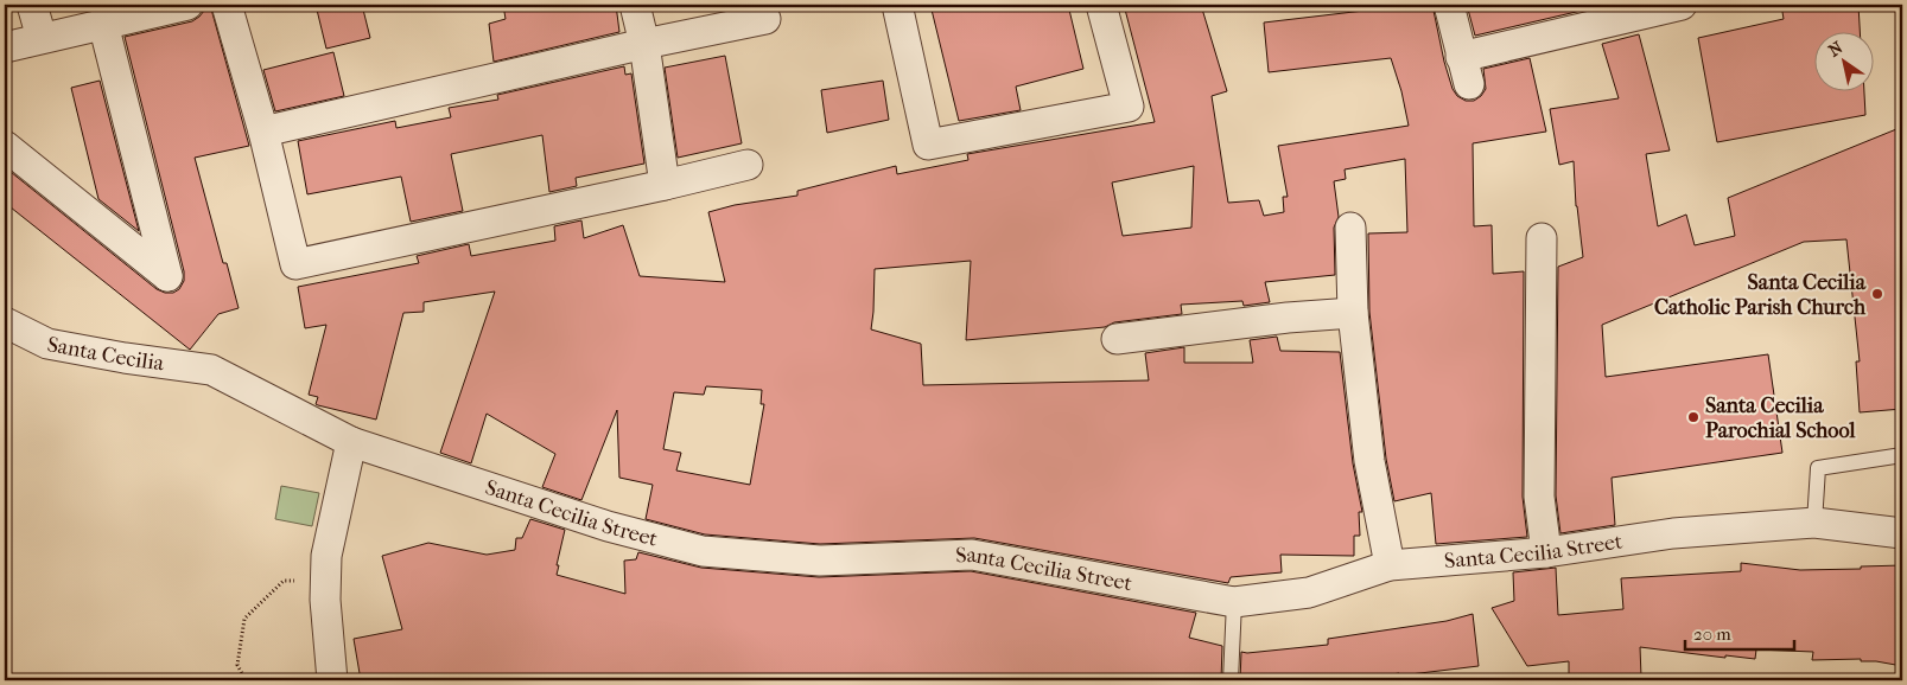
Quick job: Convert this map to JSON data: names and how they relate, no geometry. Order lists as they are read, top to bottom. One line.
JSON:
{"streets":{"street":["Santa Cecilia","Santa Cecilia Street"]},"crossings":[["Santa Cecilia","Santa Cecilia Street"]],"places":["Santa Cecilia Catholic Parish Church","Santa Cecilia Parochial School"],"scale_bar":"20 m","north":"top left"}
